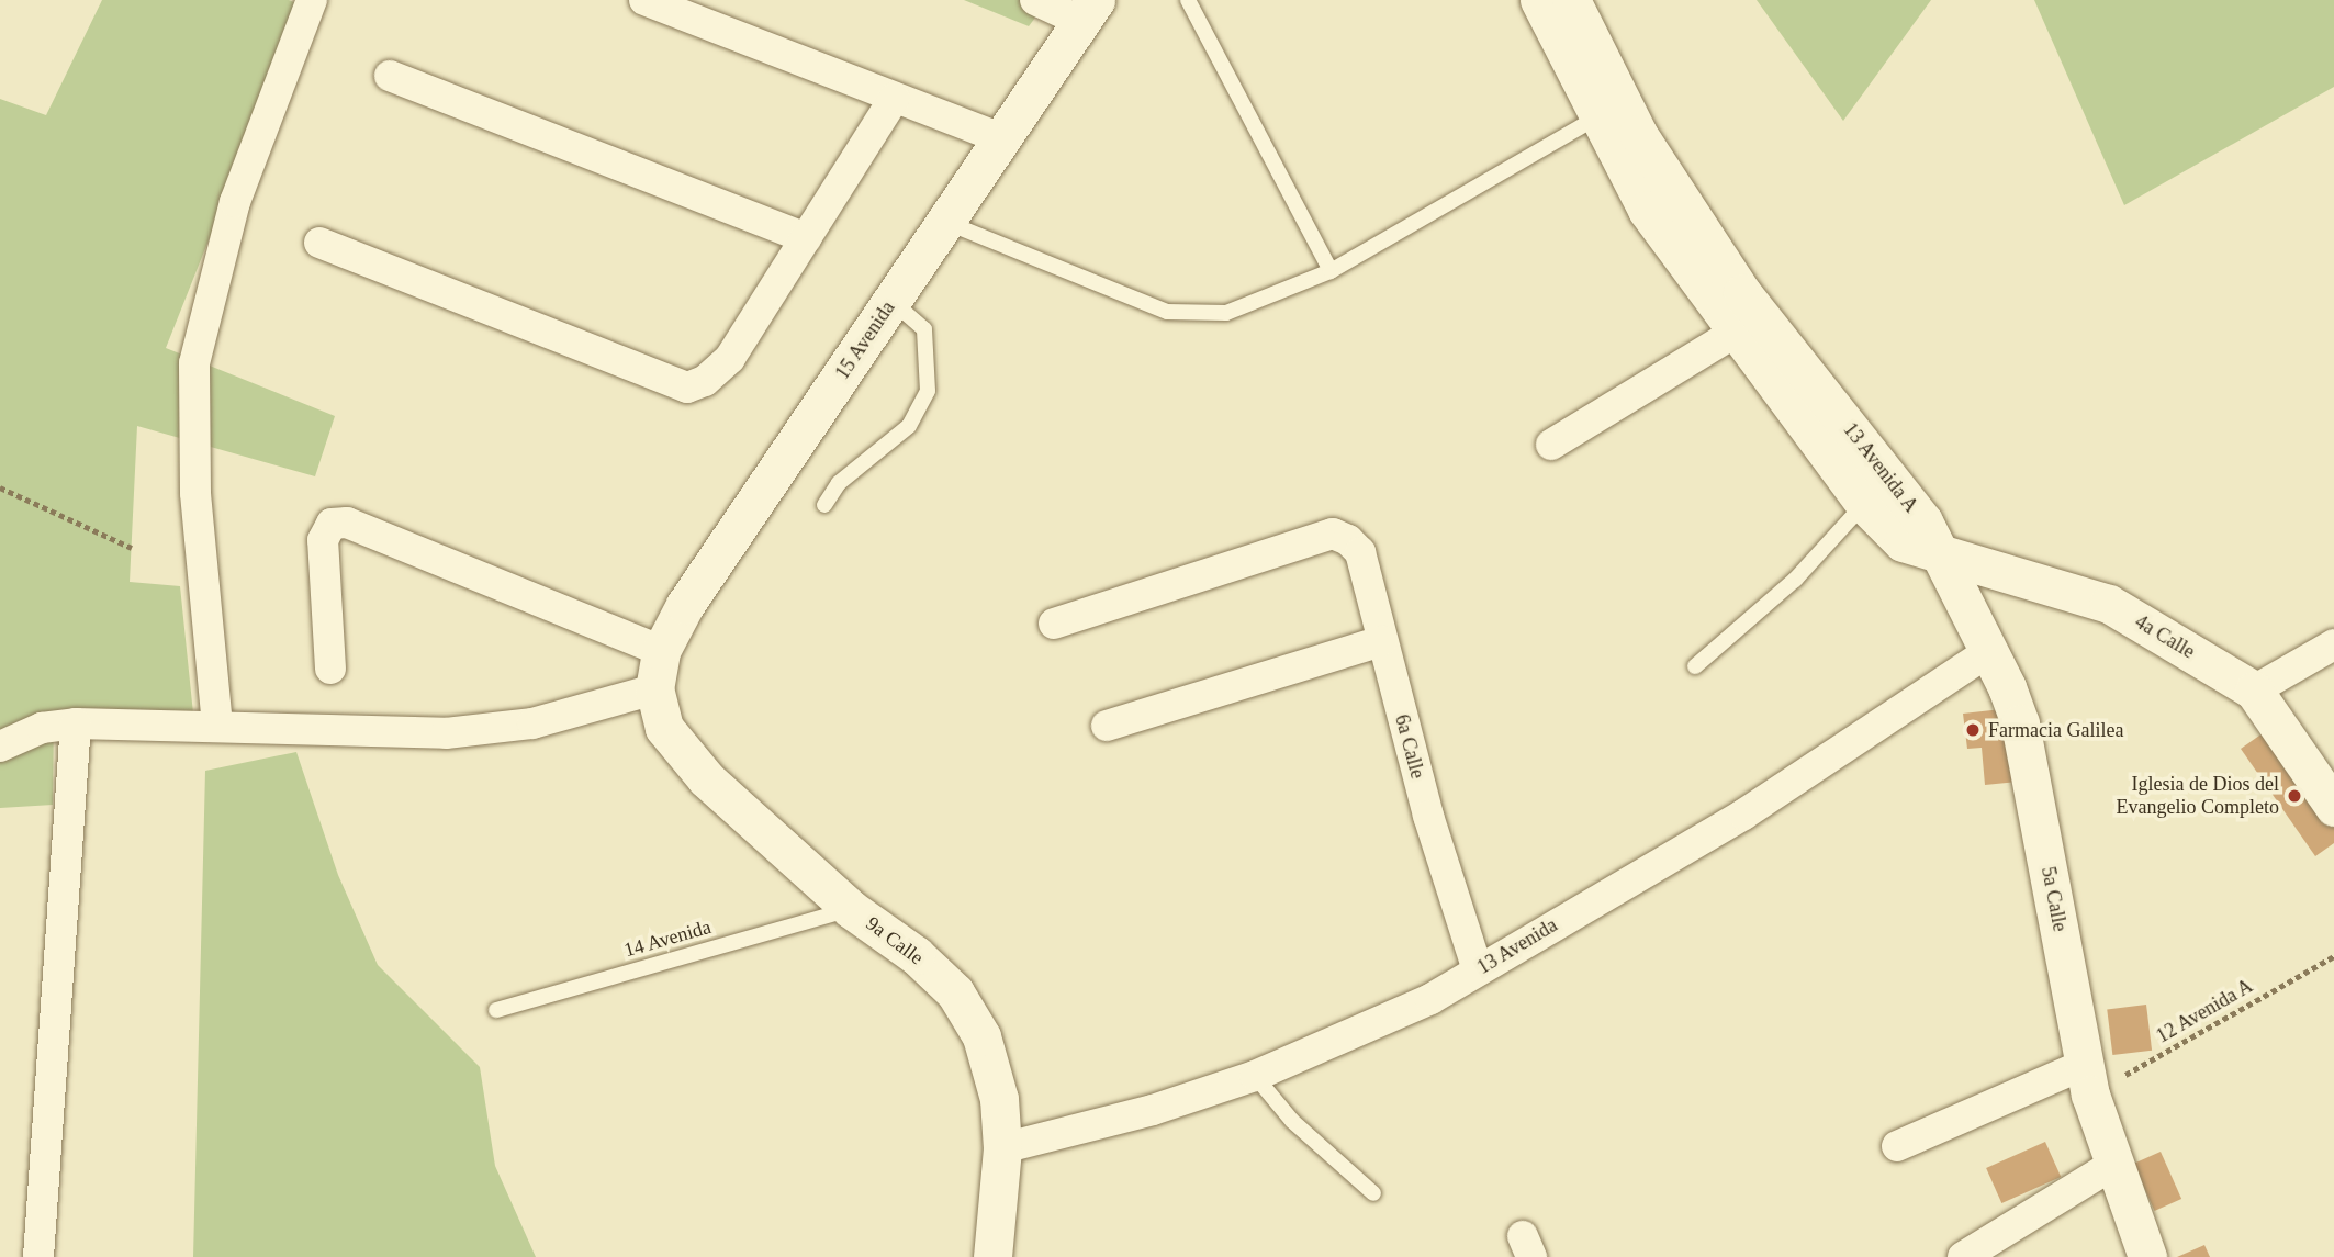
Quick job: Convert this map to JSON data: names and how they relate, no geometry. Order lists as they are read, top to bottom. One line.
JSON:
{"streets":{"street":["15 Avenida","13 Avenida A","4a Calle","6a Calle","5a Calle","9a Calle","13 Avenida"],"lane":["14 Avenida"],"path":["12 Avenida A"]},"crossings":[["15 Avenida","9a Calle"],["13 Avenida A","4a Calle"],["13 Avenida A","5a Calle"],["4a Calle","5a Calle"],["6a Calle","13 Avenida"],["5a Calle","13 Avenida"],["5a Calle","12 Avenida A"],["14 Avenida","9a Calle"],["9a Calle","13 Avenida"]],"places":["Farmacia Galilea","Iglesia de Dios del Evangelio Completo"]}
